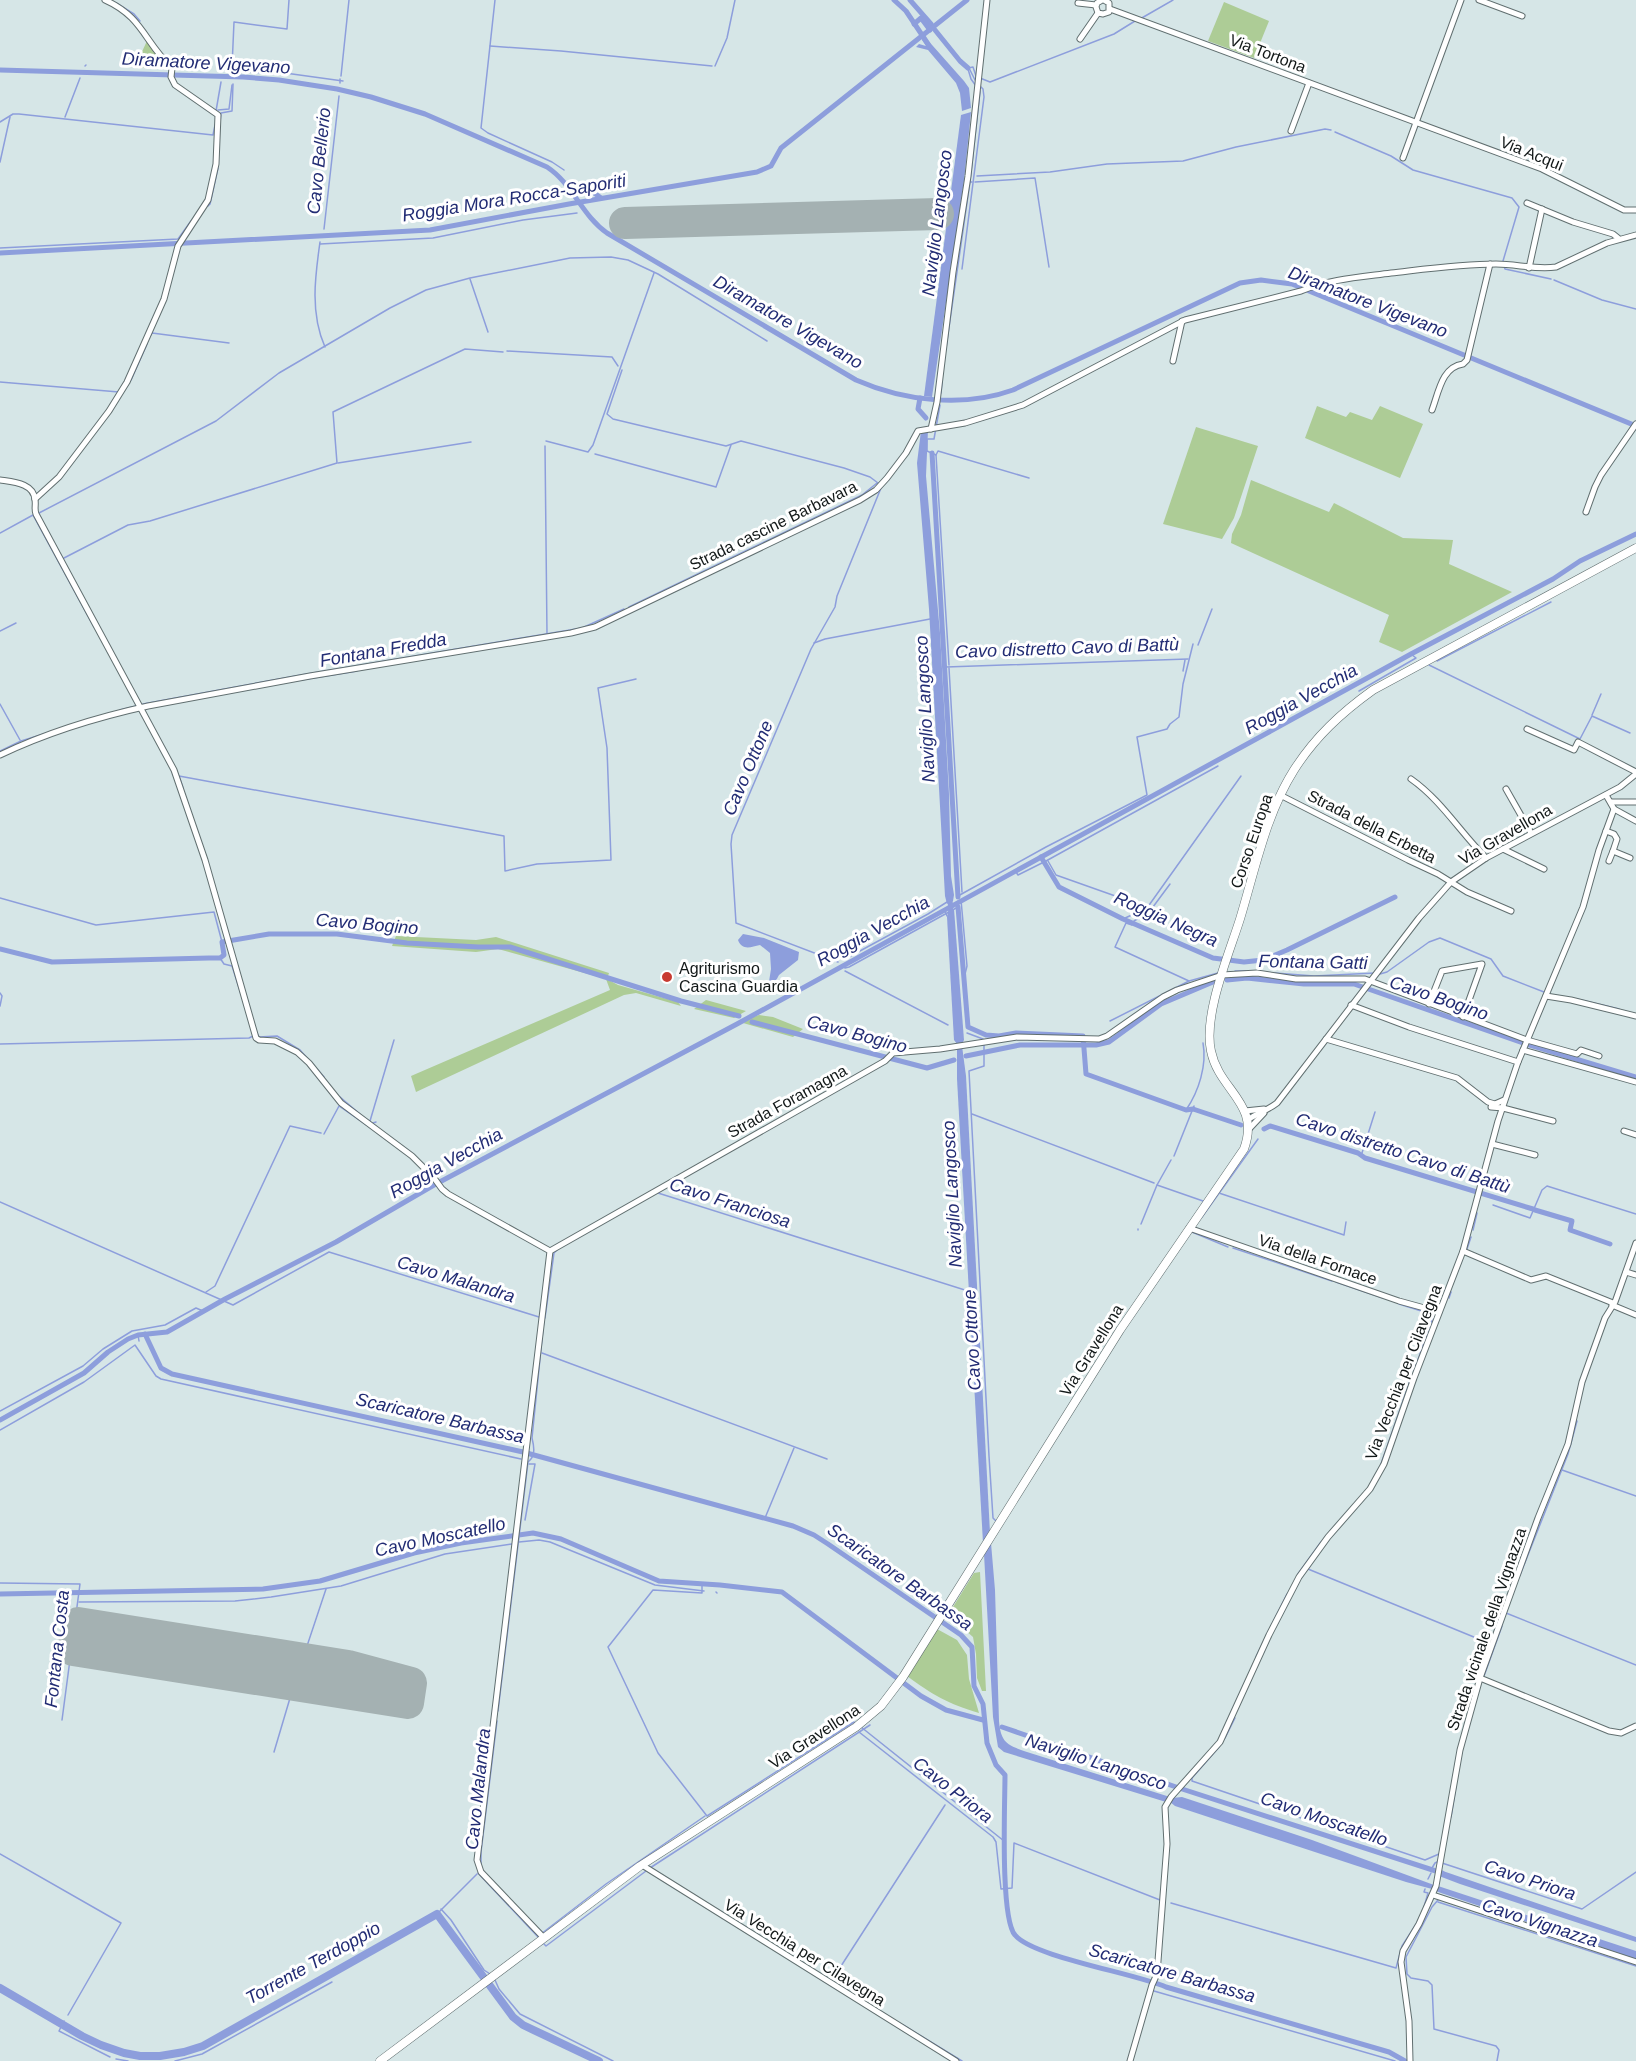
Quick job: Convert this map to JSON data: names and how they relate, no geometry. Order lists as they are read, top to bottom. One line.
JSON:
{"streets":{"main road":["Via Gravellona","Corso Europa"],"street":["Via Tortona","Via Acqui","Strada cascine Barbavara","Strada della Erbetta","Strada Foramagna","Via della Fornace","Via Vecchia per Cilavegna","Strada vicinale della Vignazza"]},"crossings":[["Via Tortona","Via Acqui"],["Strada della Erbetta","Via Gravellona"],["Strada della Erbetta","Corso Europa"],["Via Gravellona","Corso Europa"],["Via Gravellona","Via della Fornace"],["Via Gravellona","Via Vecchia per Cilavegna"],["Corso Europa","Strada Foramagna"],["Via della Fornace","Via Vecchia per Cilavegna"]],"water":["Diramatore Vigevano","Cavo Bellerio","Roggia Mora Rocca-Saporiti","Naviglio Langosco","Cavo distretto Cavo di Battù","Fontana Fredda","Roggia Vecchia","Cavo Ottone","Roggia Negra","Cavo Bogino","Fontana Gatti","Cavo Franciosa","Cavo Malandra","Scaricatore Barbassa","Cavo Moscatello","Fontana Costa","Cavo Priora","Cavo Vignazza","Torrente Terdoppio"],"places":["Agriturismo Cascina Guardia"]}
